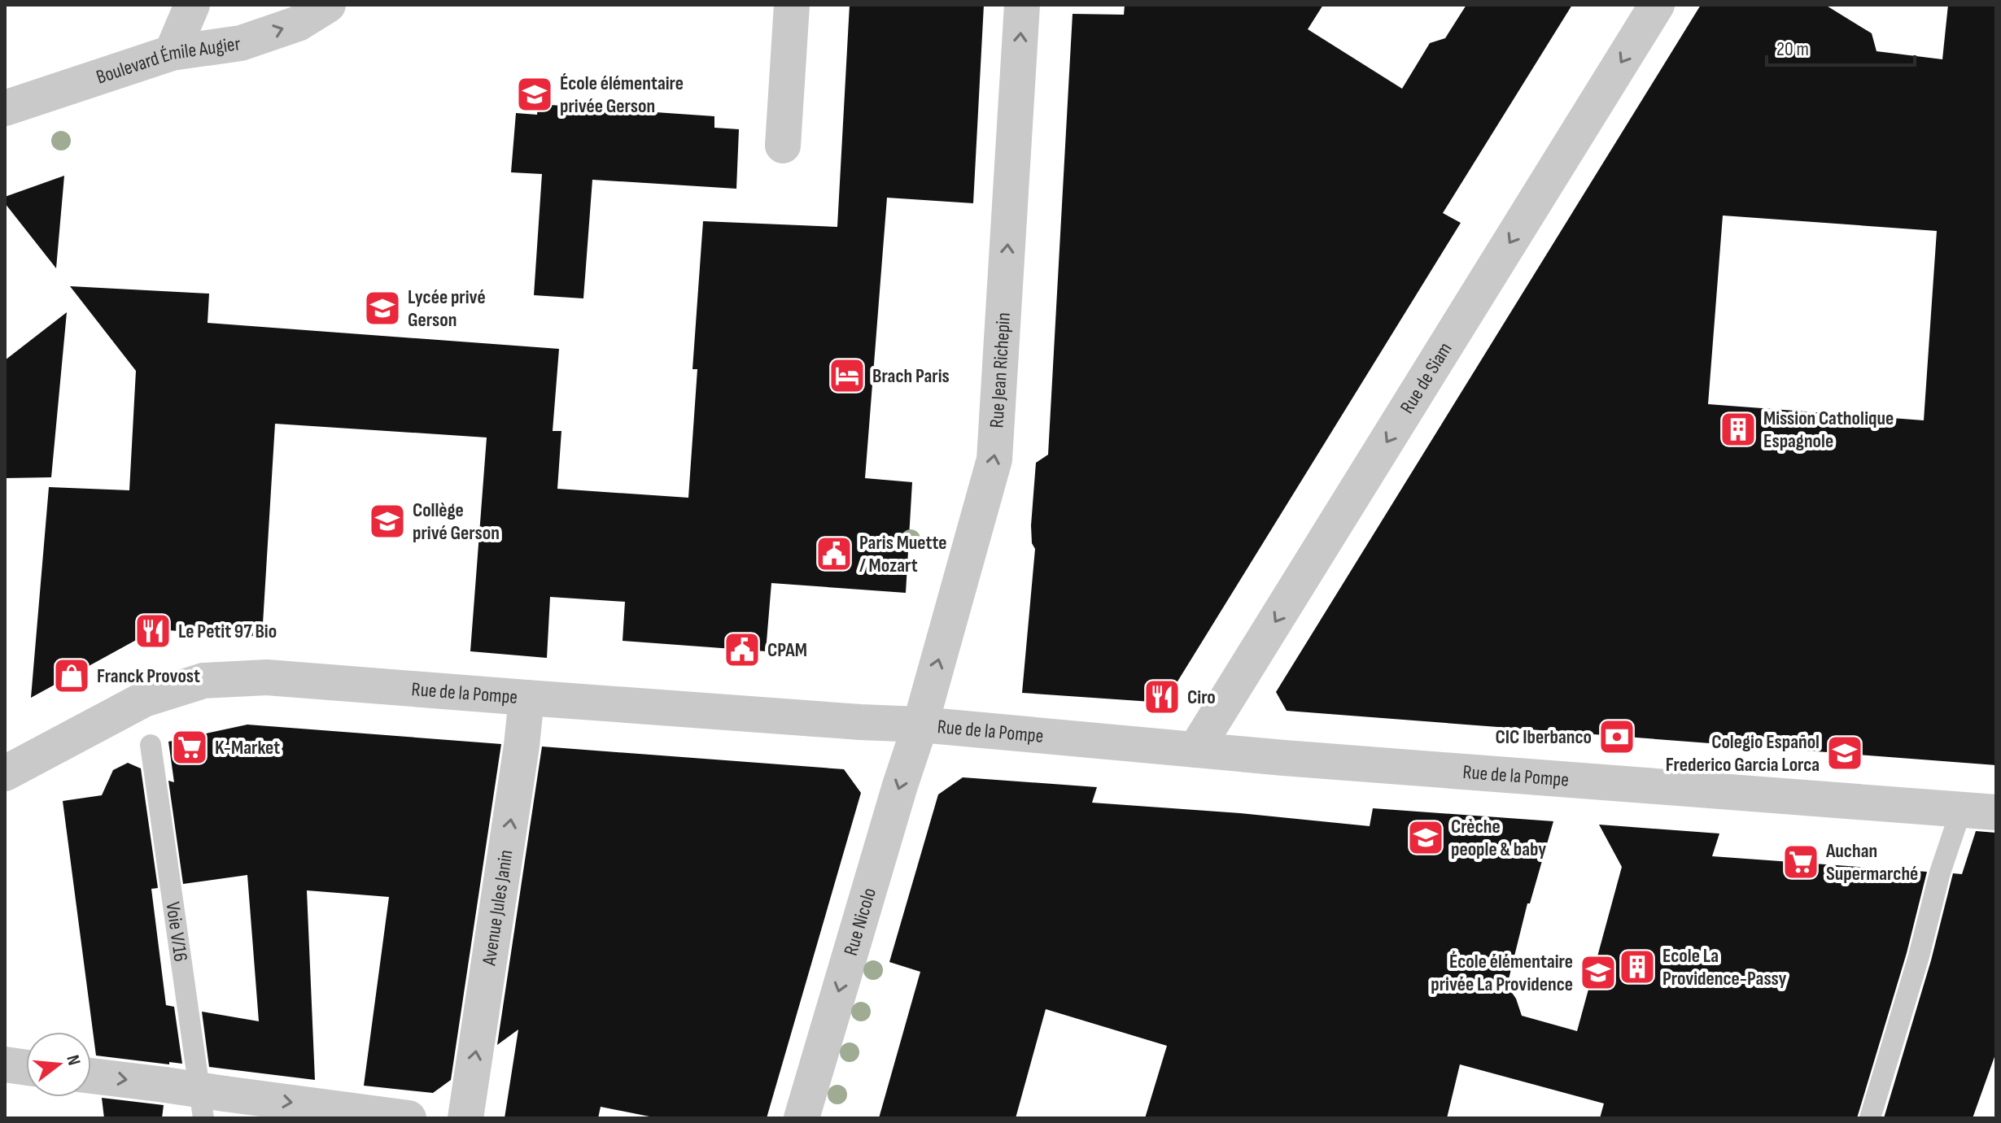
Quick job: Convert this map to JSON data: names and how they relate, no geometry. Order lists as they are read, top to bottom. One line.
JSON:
{"streets":{"street":["Boulevard Émile Augier","Rue Jean Richepin","Rue de Siam","Rue de la Pompe","Avenue Jules Janin","Rue Nicolo"],"lane":["Voie V/16"]},"crossings":[["Rue Jean Richepin","Rue de la Pompe"],["Rue Jean Richepin","Rue Nicolo"],["Rue de Siam","Rue de la Pompe"],["Rue de la Pompe","Avenue Jules Janin"],["Rue de la Pompe","Rue Nicolo"]],"one_way":["Boulevard Émile Augier","Rue Jean Richepin","Rue de Siam","Avenue Jules Janin","Rue Nicolo"],"places":{"school or university":["École élémentaire privée Gerson","Lycée privé Gerson","Collège privé Gerson","Colegio Español Frederico Garcia Lorca","Crèche people & baby","École élémentaire privée La Providence"],"hotel":["Brach Paris"],"building":["Mission Catholique Espagnole","Ecole La Providence-Passy"],"public building":["Paris Muette / Mozart","CPAM"],"restaurant":["Le Petit 97 Bio","Ciro"],"shop":["Franck Provost"],"bank":["CIC Iberbanco"],"supermarket":["K-Market","Auchan Supermarché"]},"scale_bar":"20 m","north":"right"}
